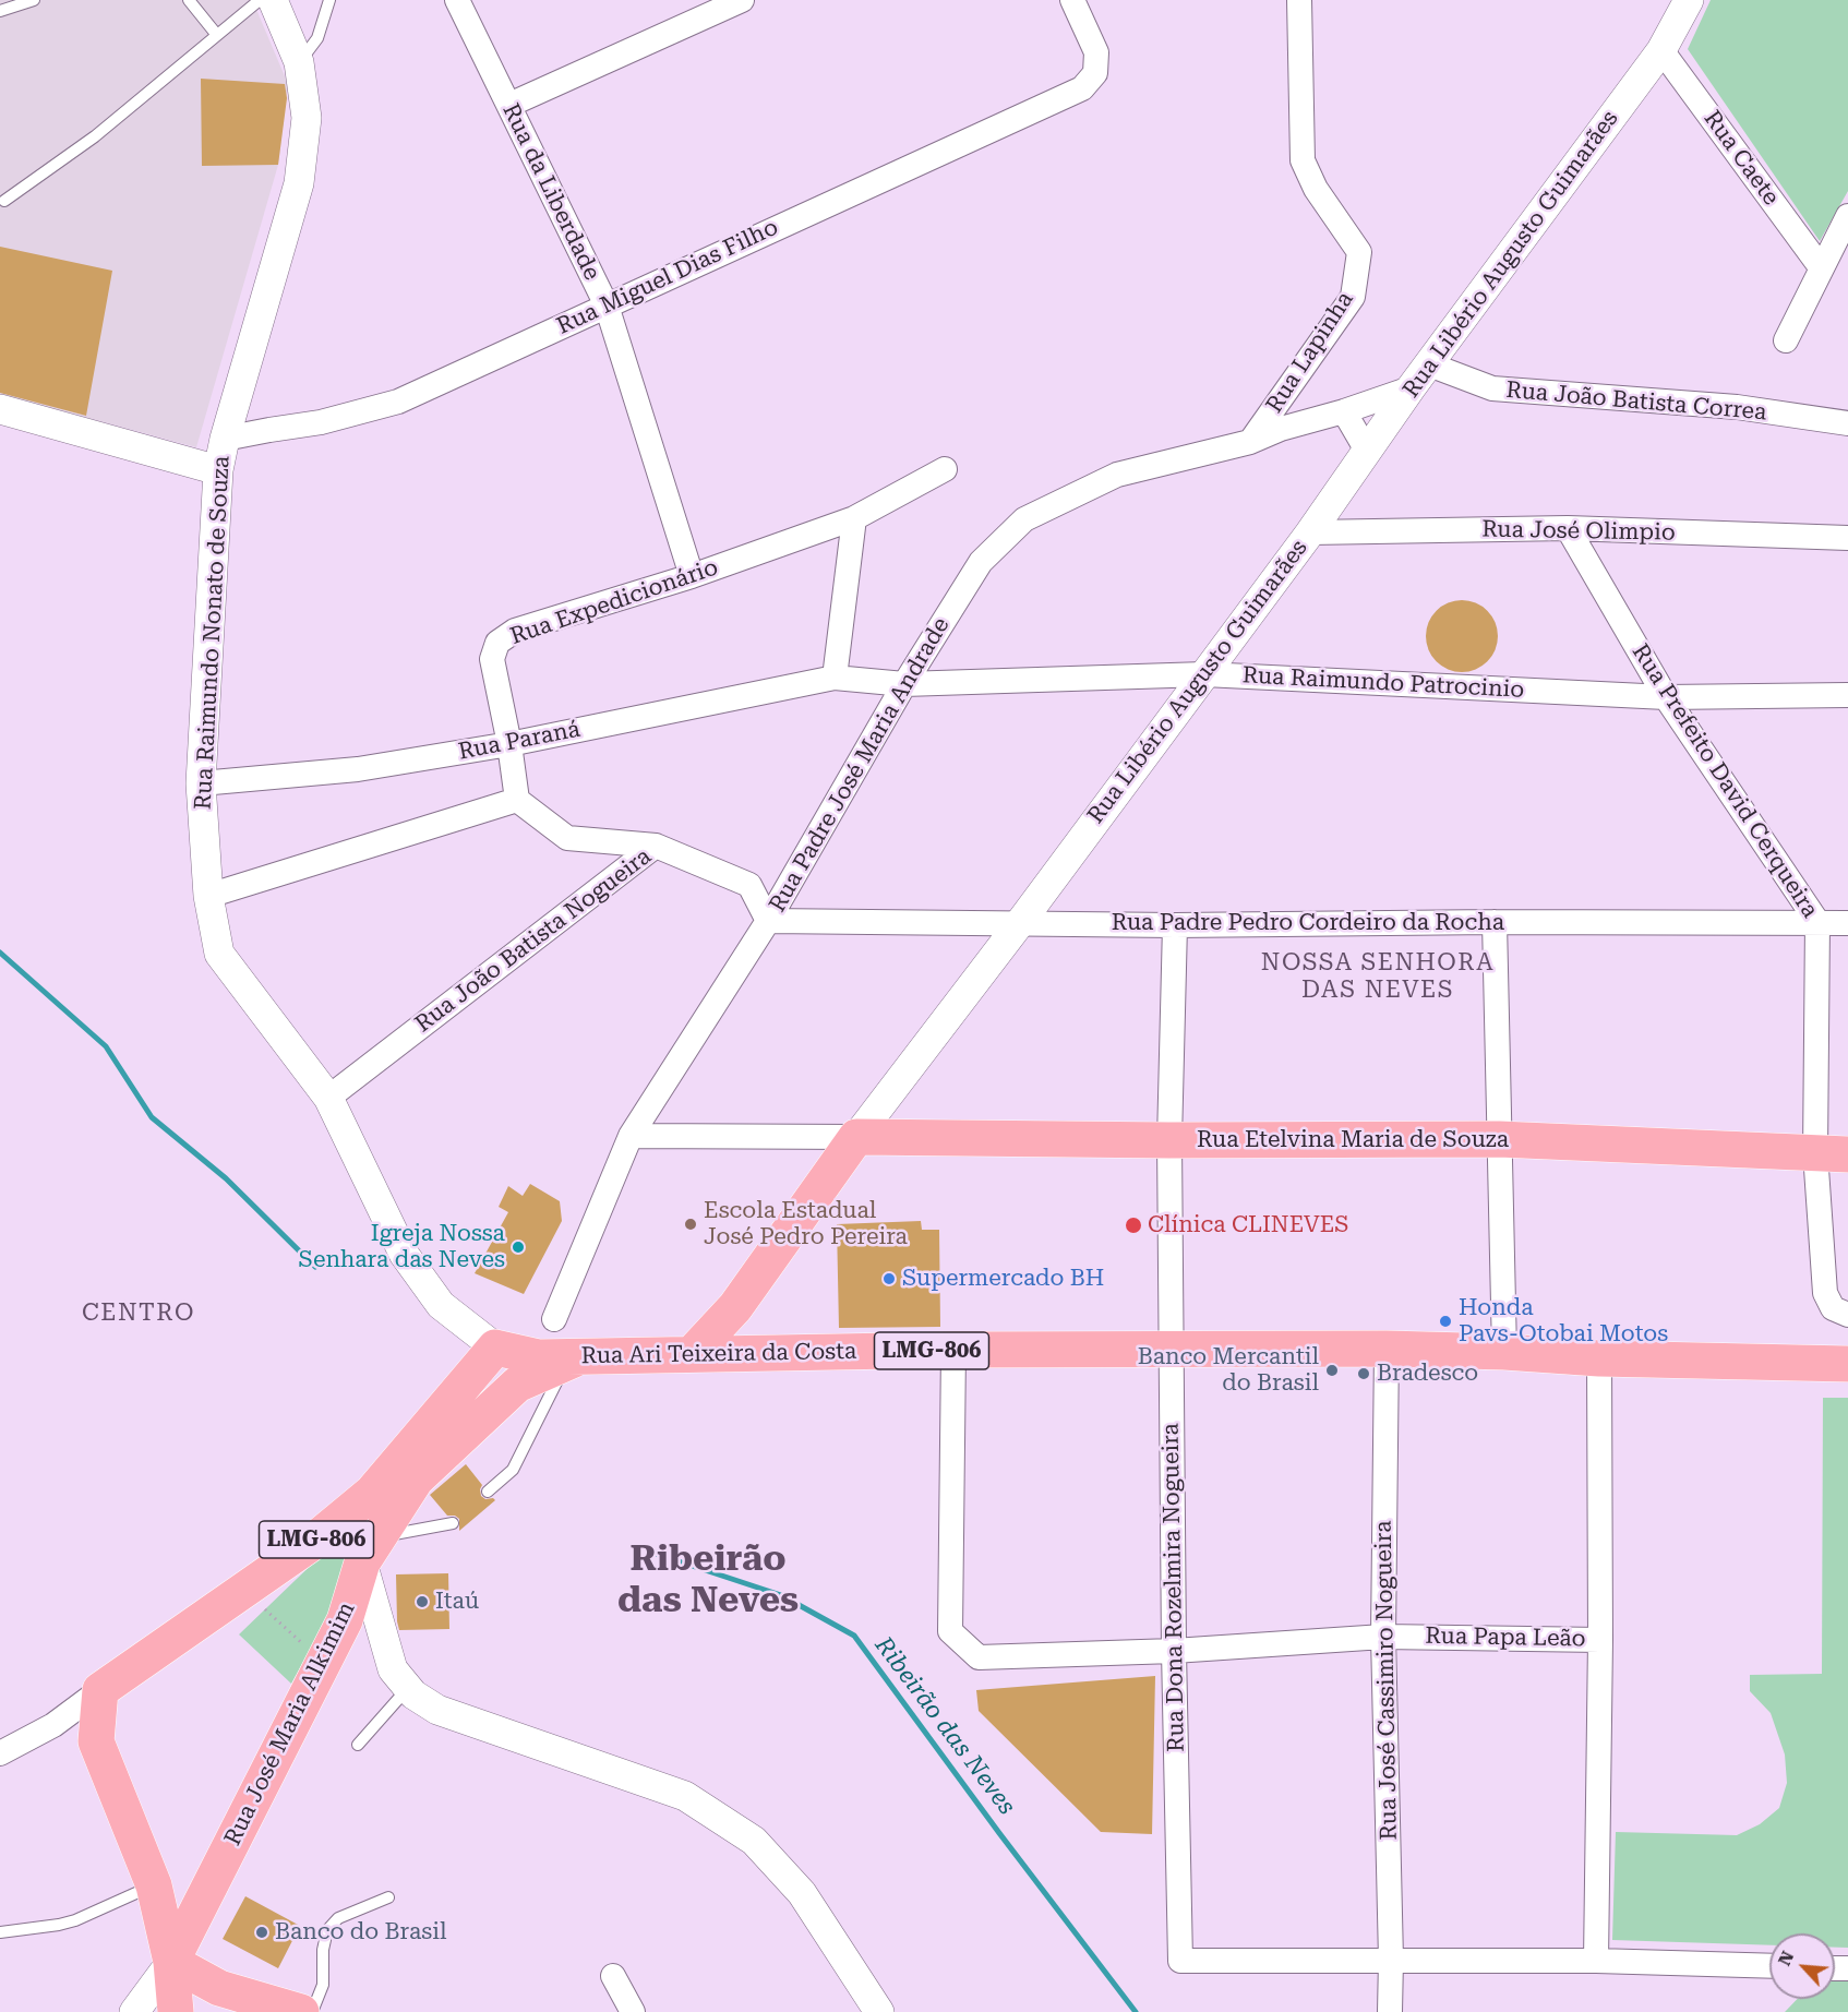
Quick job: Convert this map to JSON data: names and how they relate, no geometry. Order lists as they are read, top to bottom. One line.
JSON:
{"streets":{"highway":["Rua Libério Augusto Guimarães","Rua Etelvina Maria de Souza","LMG-806","Rua Ari Teixeira da Costa","Rua José Maria Alkimim"],"street":["Rua Caete","Rua da Liberdade","Rua Miguel Dias Filho","Rua Lapinha","Rua João Batista Correa","Rua José Olimpio","Rua Expedicionário","Rua Raimundo Nonato de Souza","Rua Raimundo Patrocinio","Rua Paraná","Rua Padre José Maria Andrade","Rua Prefeito David Cerqueira","Rua Padre Pedro Cordeiro da Rocha","Rua João Batista Nogueira","Rua Dona Rozelmira Nogueira","Rua Papa Leão","Rua José Cassimiro Nogueira"]},"crossings":[["Rua Caete","Rua Libério Augusto Guimarães"],["Rua da Liberdade","Rua Miguel Dias Filho"],["Rua da Liberdade","Rua Expedicionário"],["Rua Libério Augusto Guimarães","Rua João Batista Correa"],["Rua Libério Augusto Guimarães","Rua José Olimpio"],["Rua Libério Augusto Guimarães","Rua Raimundo Patrocinio"],["Rua Libério Augusto Guimarães","Rua Padre José Maria Andrade"],["Rua Libério Augusto Guimarães","Rua Padre Pedro Cordeiro da Rocha"],["Rua Libério Augusto Guimarães","Rua Etelvina Maria de Souza"],["Rua Libério Augusto Guimarães","Rua Ari Teixeira da Costa"],["Rua Miguel Dias Filho","Rua Raimundo Nonato de Souza"],["Rua Lapinha","Rua Padre José Maria Andrade"],["Rua José Olimpio","Rua Prefeito David Cerqueira"],["Rua Expedicionário","Rua Paraná"],["Rua Raimundo Nonato de Souza","Rua Paraná"],["Rua Raimundo Nonato de Souza","Rua João Batista Nogueira"],["Rua Raimundo Nonato de Souza","LMG-806"],["Rua Raimundo Nonato de Souza","Rua Ari Teixeira da Costa"],["Rua Raimundo Patrocinio","Rua Paraná"],["Rua Raimundo Patrocinio","Rua Padre José Maria Andrade"],["Rua Raimundo Patrocinio","Rua Prefeito David Cerqueira"],["Rua Paraná","Rua Padre José Maria Andrade"],["Rua Padre José Maria Andrade","Rua Padre Pedro Cordeiro da Rocha"],["Rua Padre José Maria Andrade","Rua João Batista Nogueira"],["Rua Prefeito David Cerqueira","Rua Padre Pedro Cordeiro da Rocha"],["Rua Prefeito David Cerqueira","Rua Etelvina Maria de Souza"],["Rua Padre Pedro Cordeiro da Rocha","Rua João Batista Nogueira"],["Rua Padre Pedro Cordeiro da Rocha","Rua Dona Rozelmira Nogueira"],["Rua Etelvina Maria de Souza","Rua Dona Rozelmira Nogueira"],["LMG-806","Rua Ari Teixeira da Costa"],["Rua Ari Teixeira da Costa","Rua Dona Rozelmira Nogueira"],["Rua Ari Teixeira da Costa","Rua Papa Leão"],["Rua Ari Teixeira da Costa","Rua José Cassimiro Nogueira"],["Rua Ari Teixeira da Costa","Rua José Maria Alkimim"],["Rua Dona Rozelmira Nogueira","Rua Papa Leão"],["Rua Dona Rozelmira Nogueira","Rua José Cassimiro Nogueira"],["Rua Papa Leão","Rua José Cassimiro Nogueira"]],"districts":["NOSSA SENHORA DAS NEVES","CENTRO","Ribeirão das Neves"],"water":["Ribeirão das Neves"],"places":["Escola Estadual José Pedro Pereira","Clínica CLINEVES","Igreja Nossa Senhara das Neves","Supermercado BH","Honda Pavs-Otobai Motos","Banco Mercantil do Brasil","Bradesco","Itaú","Banco do Brasil"],"north":"top left"}
